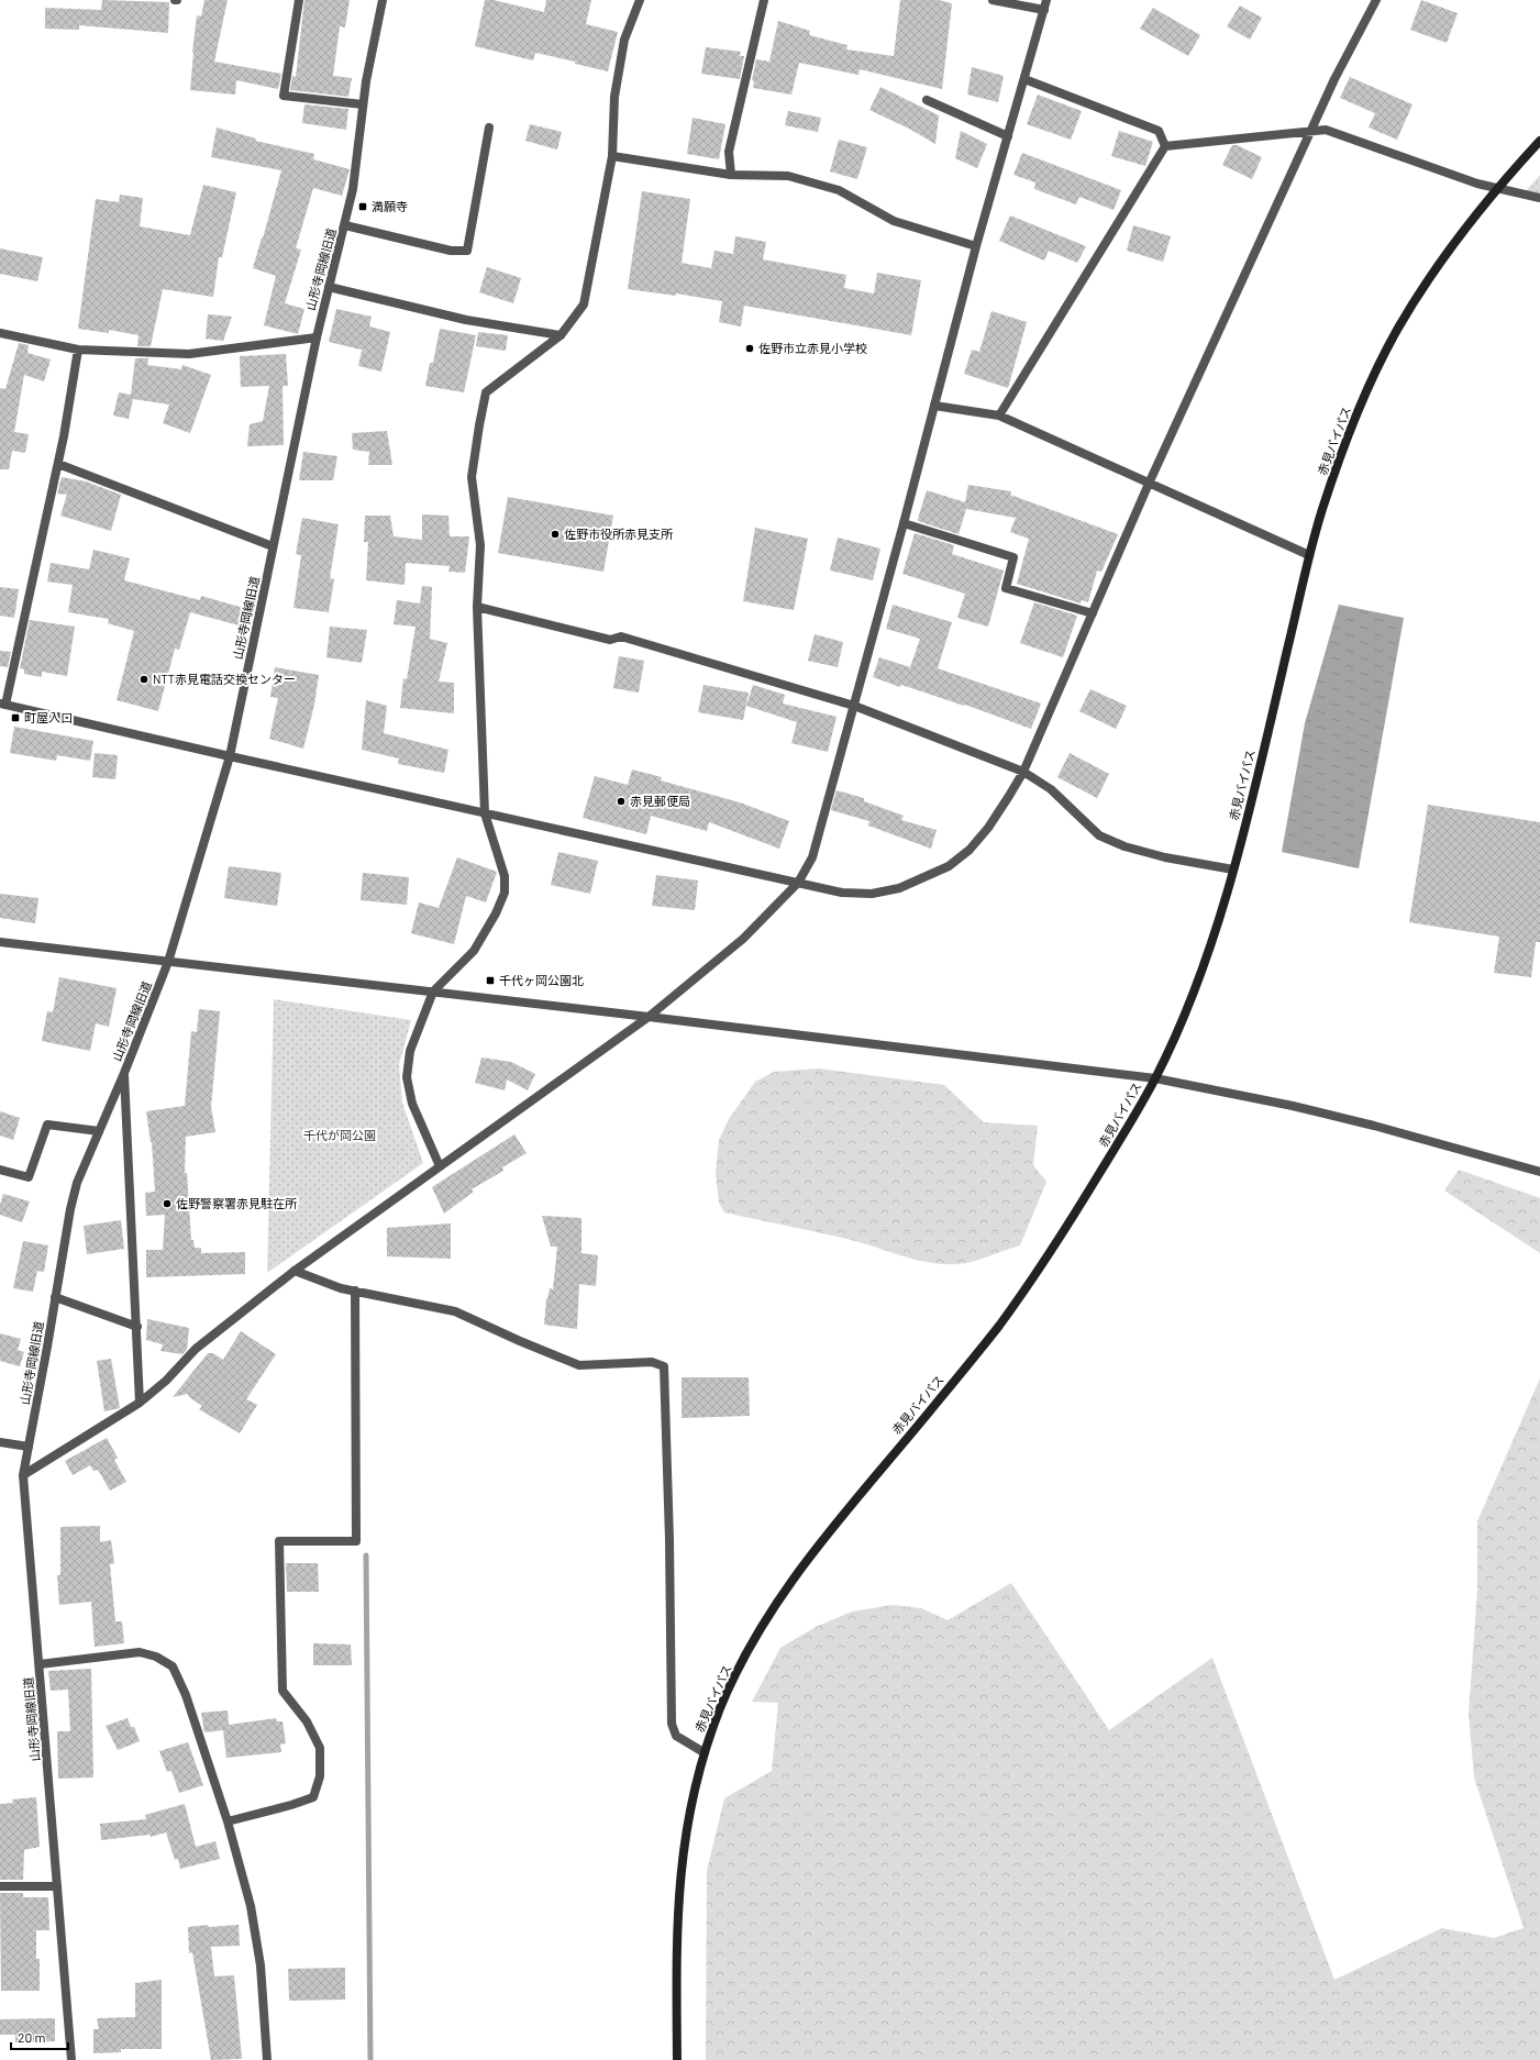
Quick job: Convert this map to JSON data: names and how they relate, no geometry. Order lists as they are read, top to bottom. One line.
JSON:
{"streets":{"main road":["赤見バイパス"],"street":["山形寺岡線旧道"]},"parks":["千代が岡公園"],"places":{"transit":["満願寺","町屋入口","千代ヶ岡公園北"],"other":["佐野市立赤見小学校","佐野市役所赤見支所","NTT赤見電話交換センター","赤見郵便局","佐野警察署赤見駐在所"]},"scale_bar":"20 m"}
